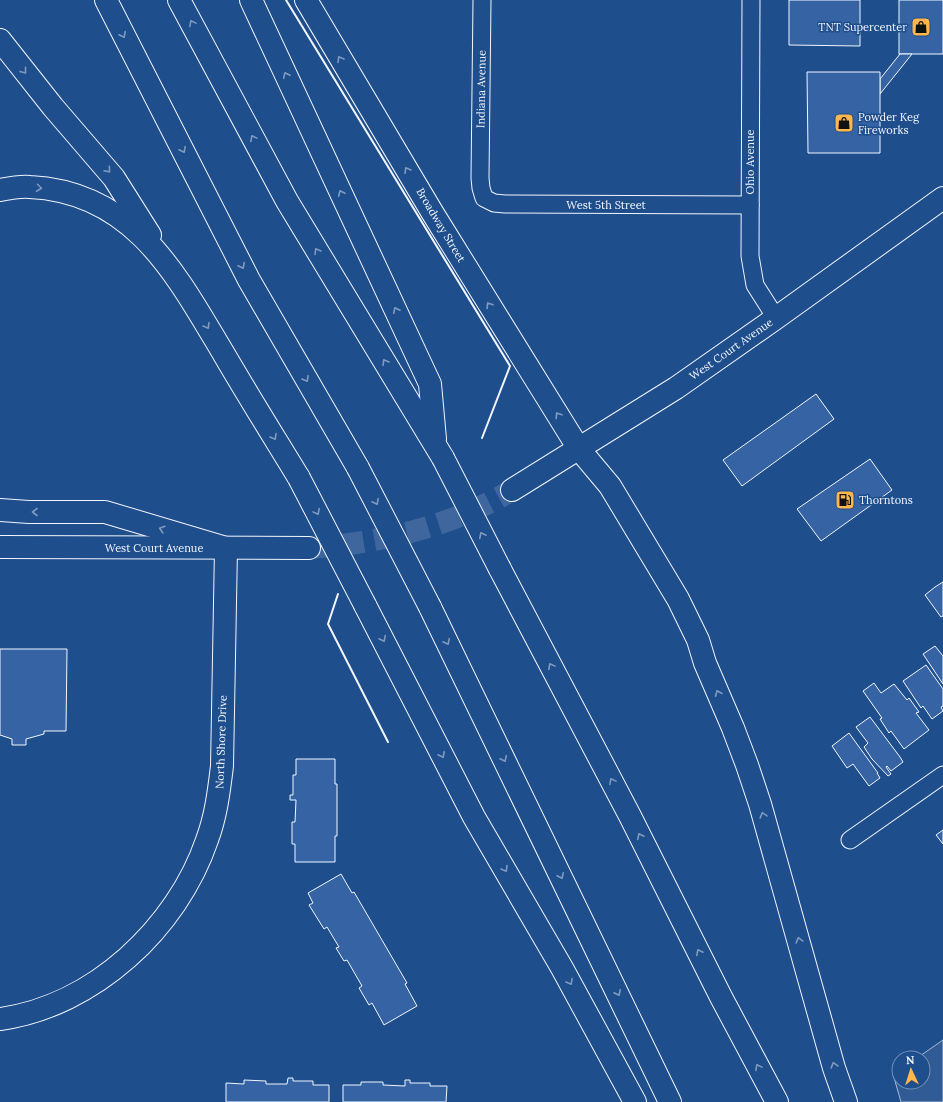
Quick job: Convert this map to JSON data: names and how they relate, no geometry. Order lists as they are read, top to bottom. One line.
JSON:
{"streets":{"main road":["Broadway Street","West Court Avenue","North Shore Drive"],"street":["Indiana Avenue","Ohio Avenue","West 5th Street"]},"crossings":[["Indiana Avenue","West 5th Street"],["Ohio Avenue","West 5th Street"],["Ohio Avenue","West Court Avenue"],["Broadway Street","West Court Avenue"],["West Court Avenue","North Shore Drive"]],"places":{"shop":["TNT Supercenter","Powder Keg Fireworks"],"fuel station":["Thorntons"]},"north":"top"}
